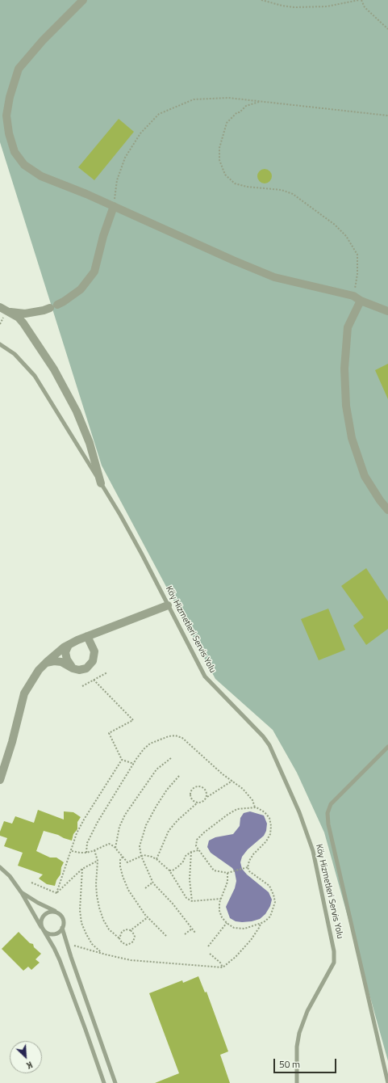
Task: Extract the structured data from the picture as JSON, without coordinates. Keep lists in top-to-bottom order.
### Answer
{
  "streets": {
    "lane": ["Köy Hizmetleri Servis Yolu"]
  },
  "scale_bar": "50 m",
  "north": "bottom right"
}
